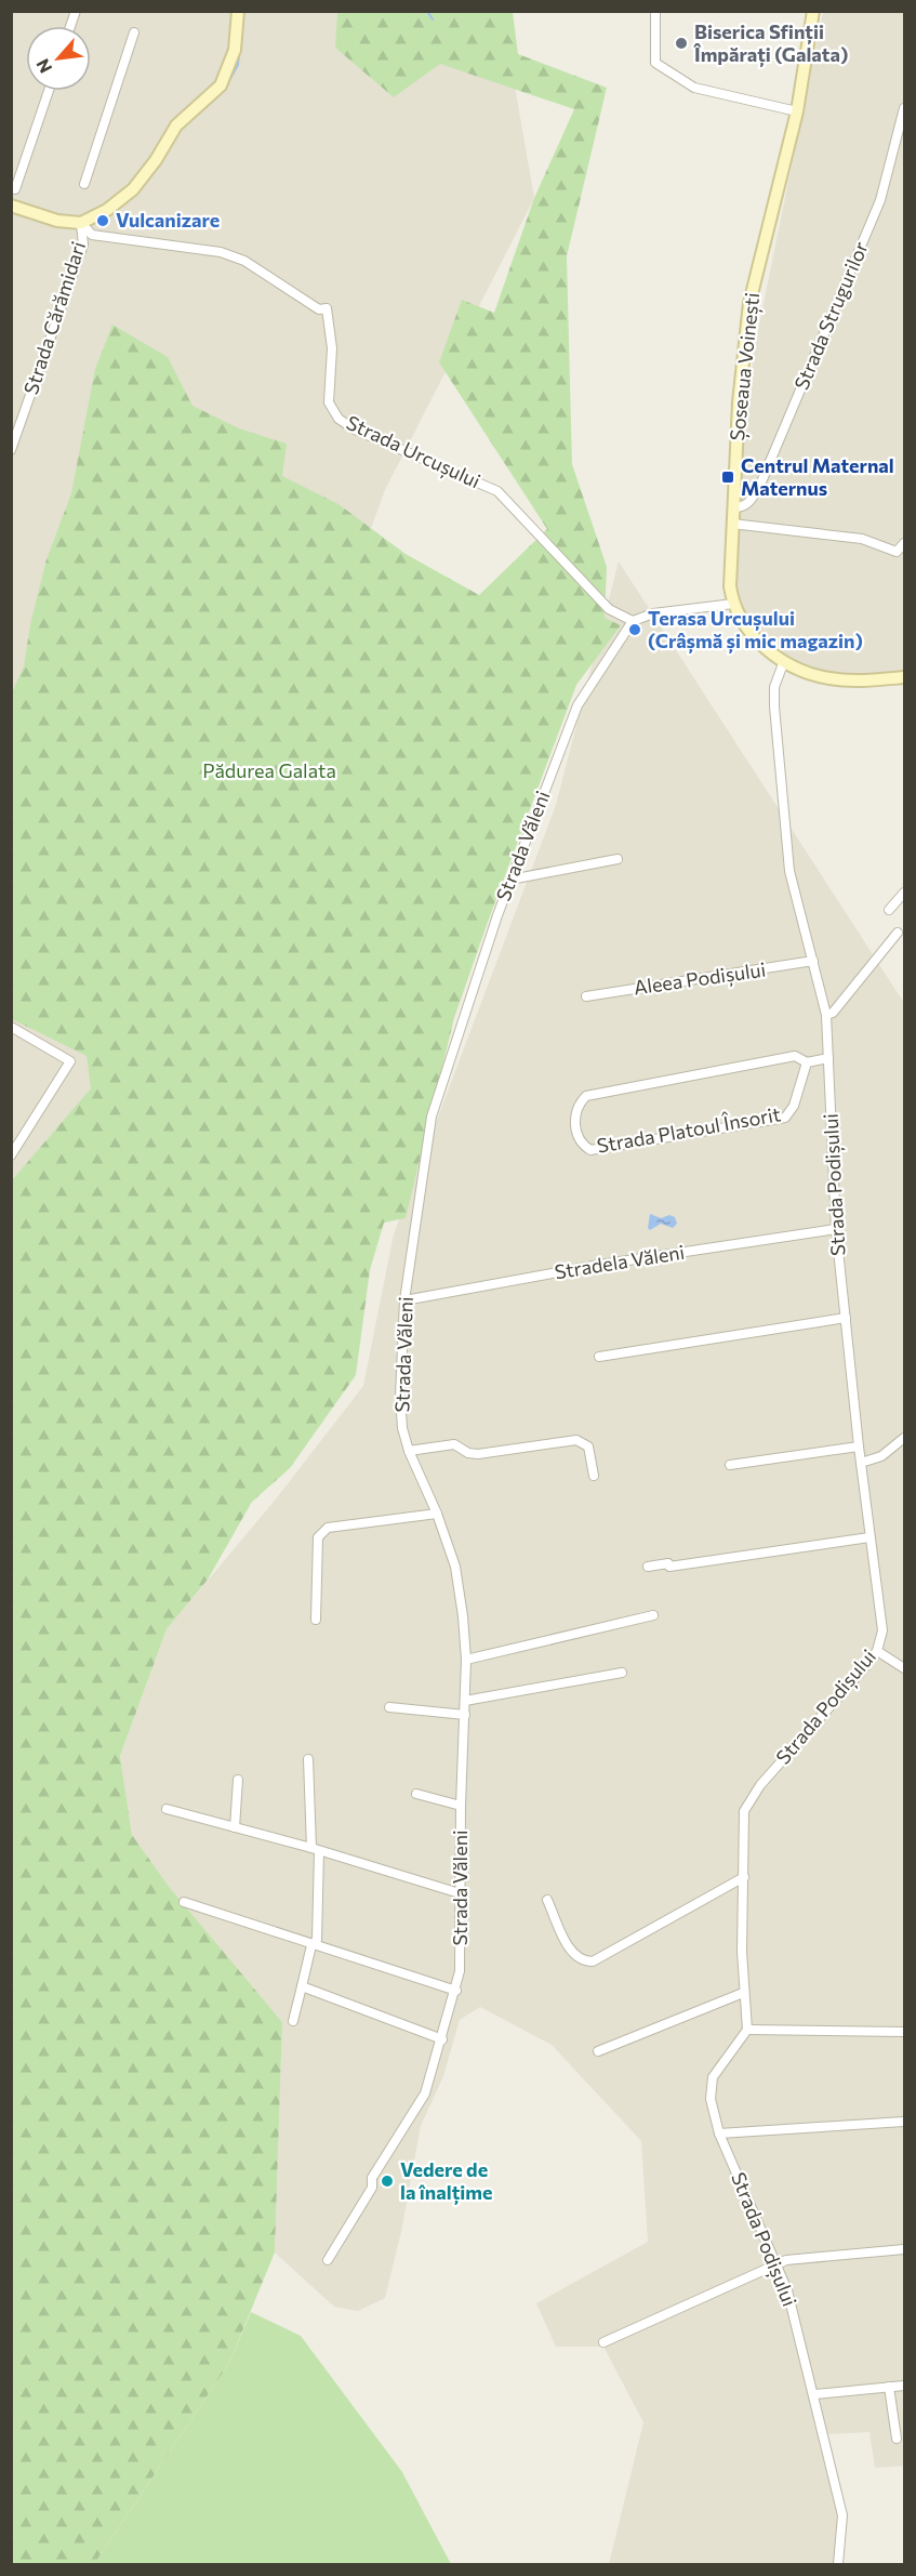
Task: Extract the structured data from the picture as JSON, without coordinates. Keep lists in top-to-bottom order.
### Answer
{
  "streets": {
    "main road": ["Șoseaua Voinești"],
    "street": [
      "Strada Strugurilor",
      "Strada Cărămidari",
      "Strada Urcușului",
      "Strada Văleni",
      "Aleea Podișului",
      "Strada Platoul Însorit",
      "Strada Podișului",
      "Stradela Văleni"
    ]
  },
  "crossings": [
    ["Strada Strugurilor", "Șoseaua Voinești"],
    ["Strada Cărămidari", "Strada Urcușului"],
    ["Șoseaua Voinești", "Strada Podișului"],
    ["Strada Urcușului", "Strada Văleni"],
    ["Strada Văleni", "Stradela Văleni"],
    ["Aleea Podișului", "Strada Podișului"],
    ["Strada Podișului", "Stradela Văleni"]
  ],
  "parks": ["Pădurea Galata"],
  "places": {
    "other": [
      "Biserica Sfinții Împărați (Galata)",
      "Vulcanizare",
      "Terasa Urcușului (Crâșmă și mic magazin)",
      "Vedere de la înalțime"
    ],
    "transit": ["Centrul Maternal Maternus"]
  },
  "north": "bottom left"
}
